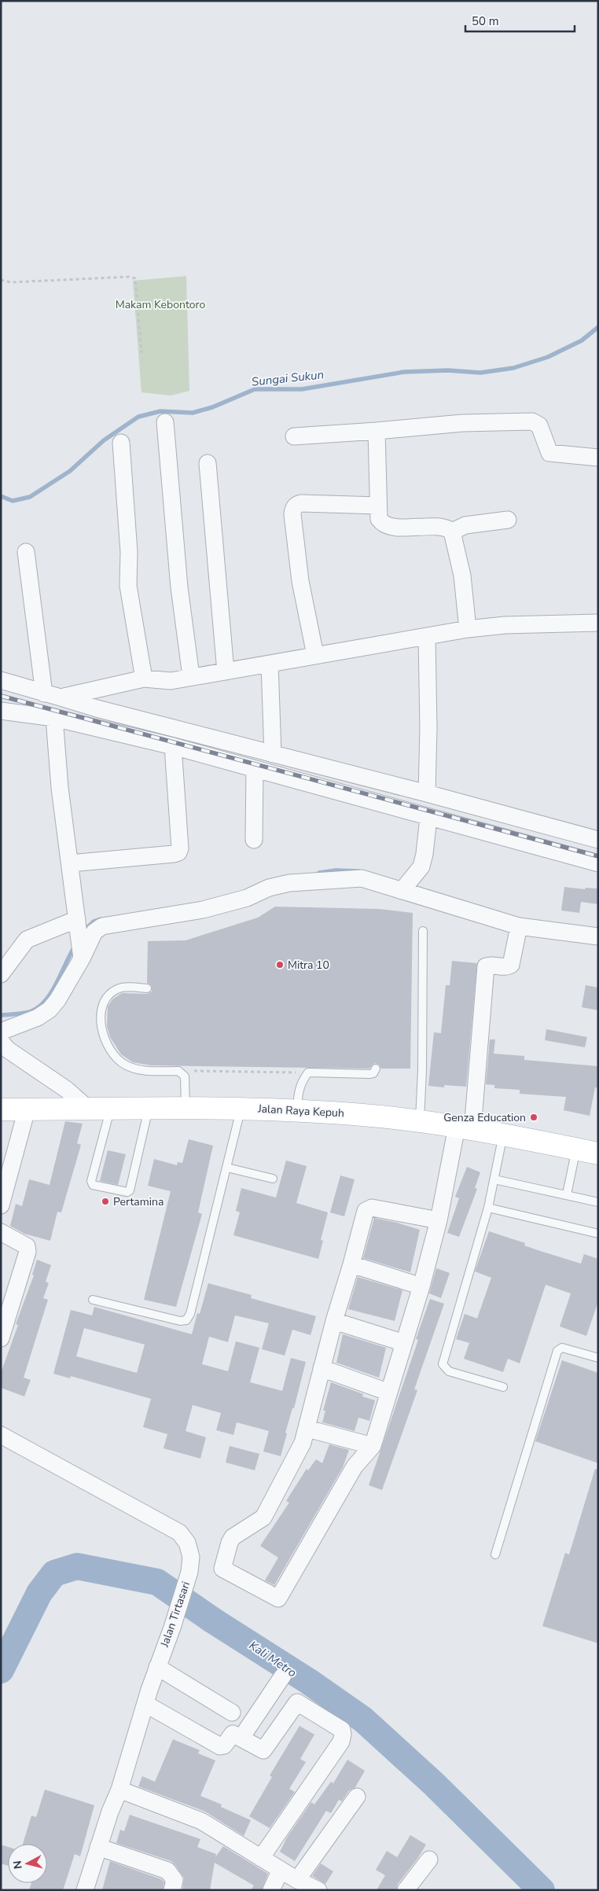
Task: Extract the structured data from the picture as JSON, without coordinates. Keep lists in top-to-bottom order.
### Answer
{
  "streets": {
    "main road": ["Jalan Raya Kepuh"],
    "street": ["Jalan Tirtasari"]
  },
  "water": ["Sungai Sukun", "Kali Metro"],
  "parks": ["Makam Kebontoro"],
  "places": ["Mitra 10", "Genza Education", "Pertamina"],
  "scale_bar": "50 m",
  "north": "left"
}
